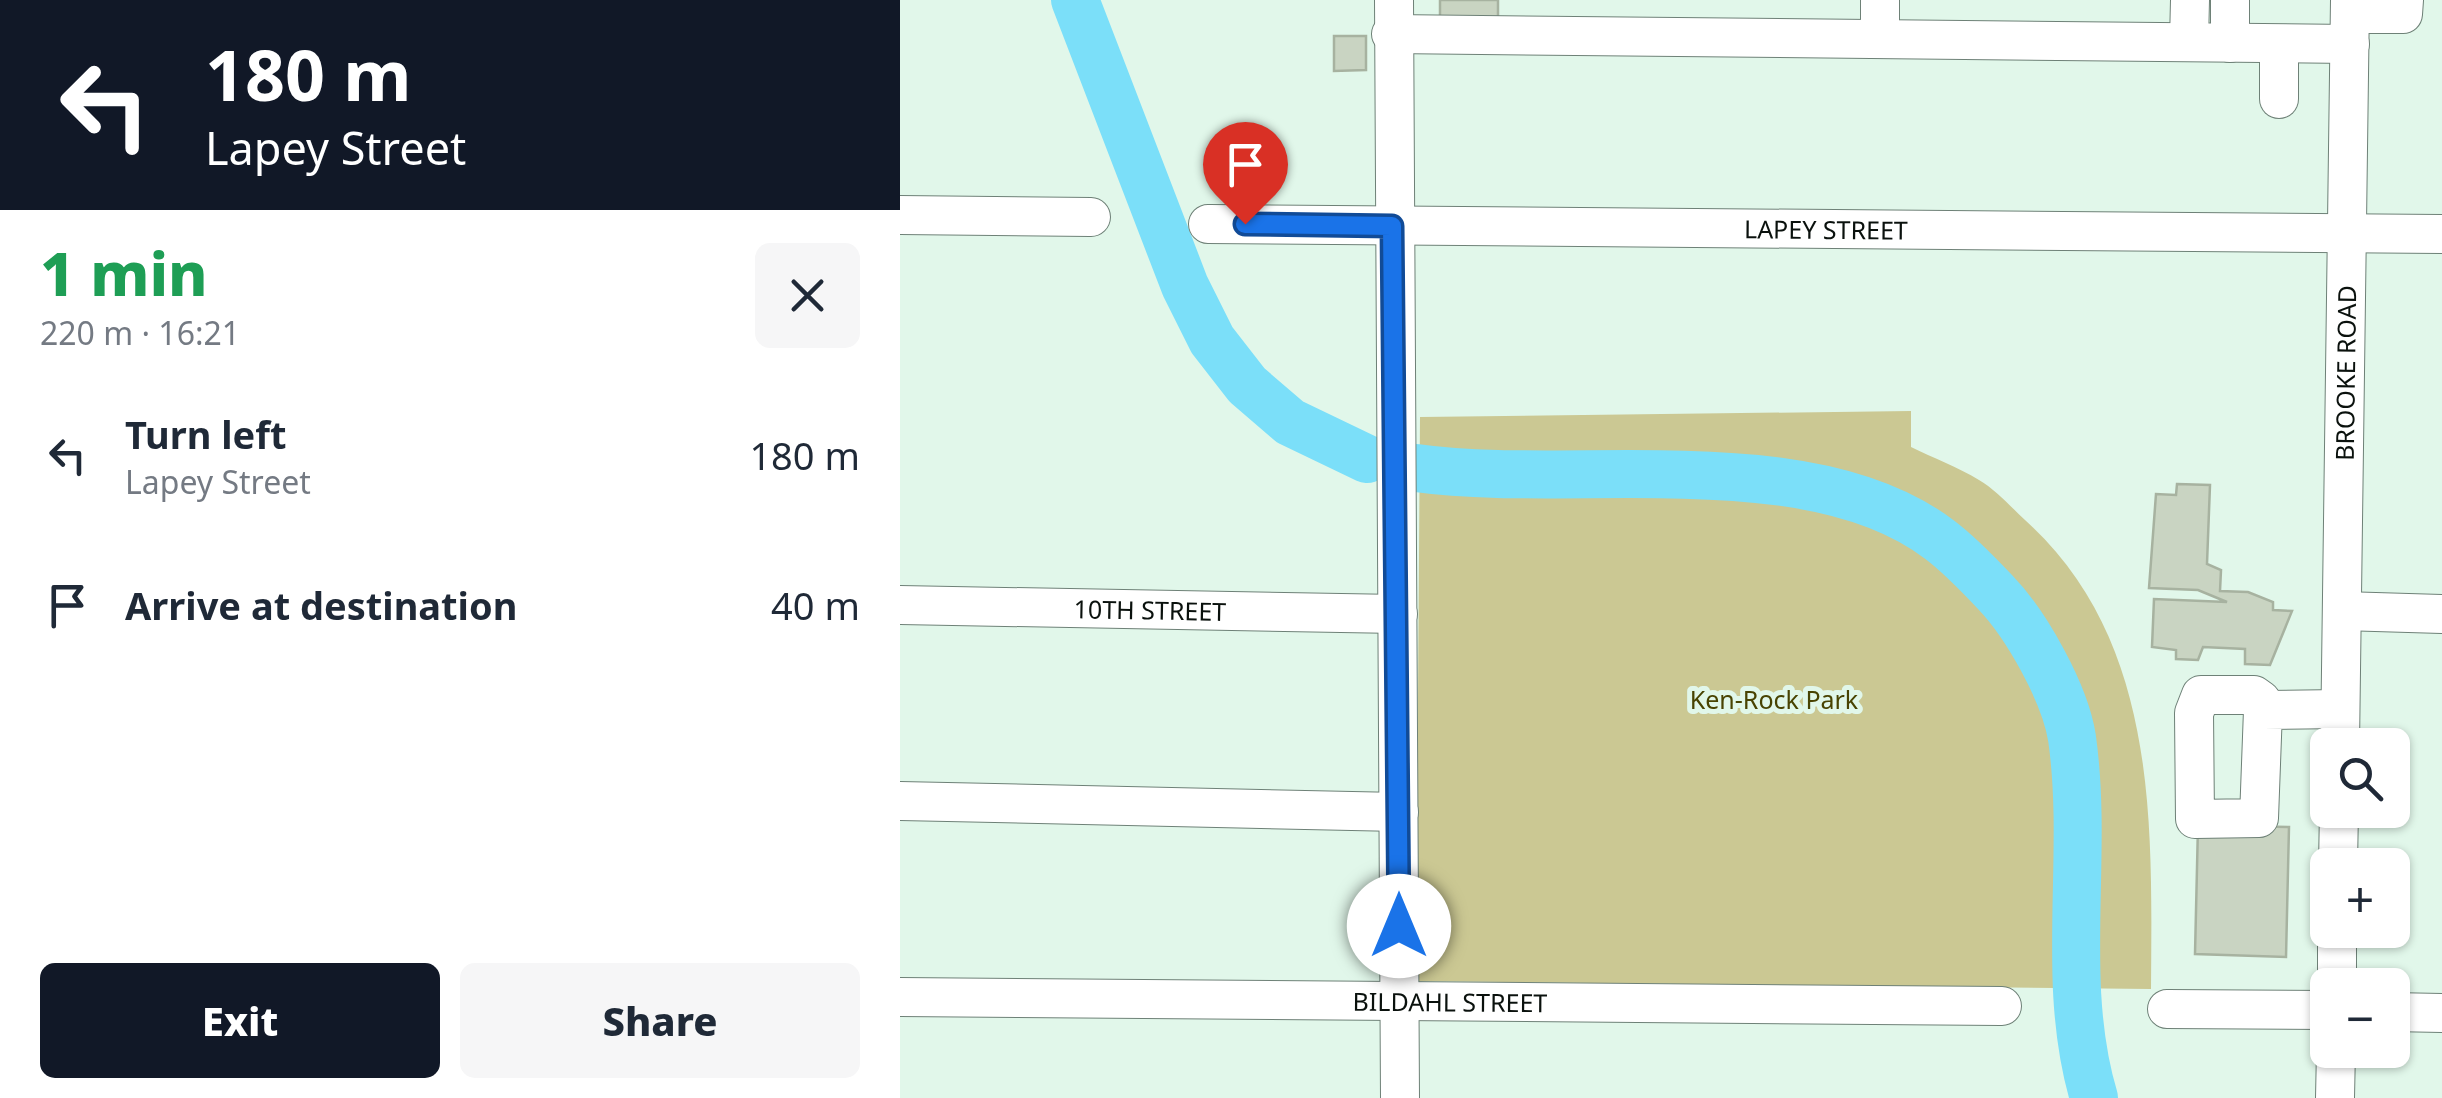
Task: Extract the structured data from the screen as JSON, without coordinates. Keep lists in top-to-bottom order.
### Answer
{
  "streets": {
    "street": [
      "LAPEY STREET",
      "BROOKE ROAD",
      "10TH STREET",
      "BILDAHL STREET"
    ]
  },
  "crossings": [
    ["LAPEY STREET", "BROOKE ROAD"]
  ],
  "parks": ["Ken-Rock Park"],
  "page": {
    "turn": ["180 m", "Lapey Street"],
    "heading": ["1 min", "220 m · 16:21"],
    "list": [
      {
        "name": "Turn left",
        "note": "Lapey Street",
        "value": "180 m"
      },
      {
        "name": "Arrive at destination",
        "value": "40 m"
      }
    ],
    "map_buttons": ["+", "−"],
    "buttons": ["Exit", "Share"]
  }
}
